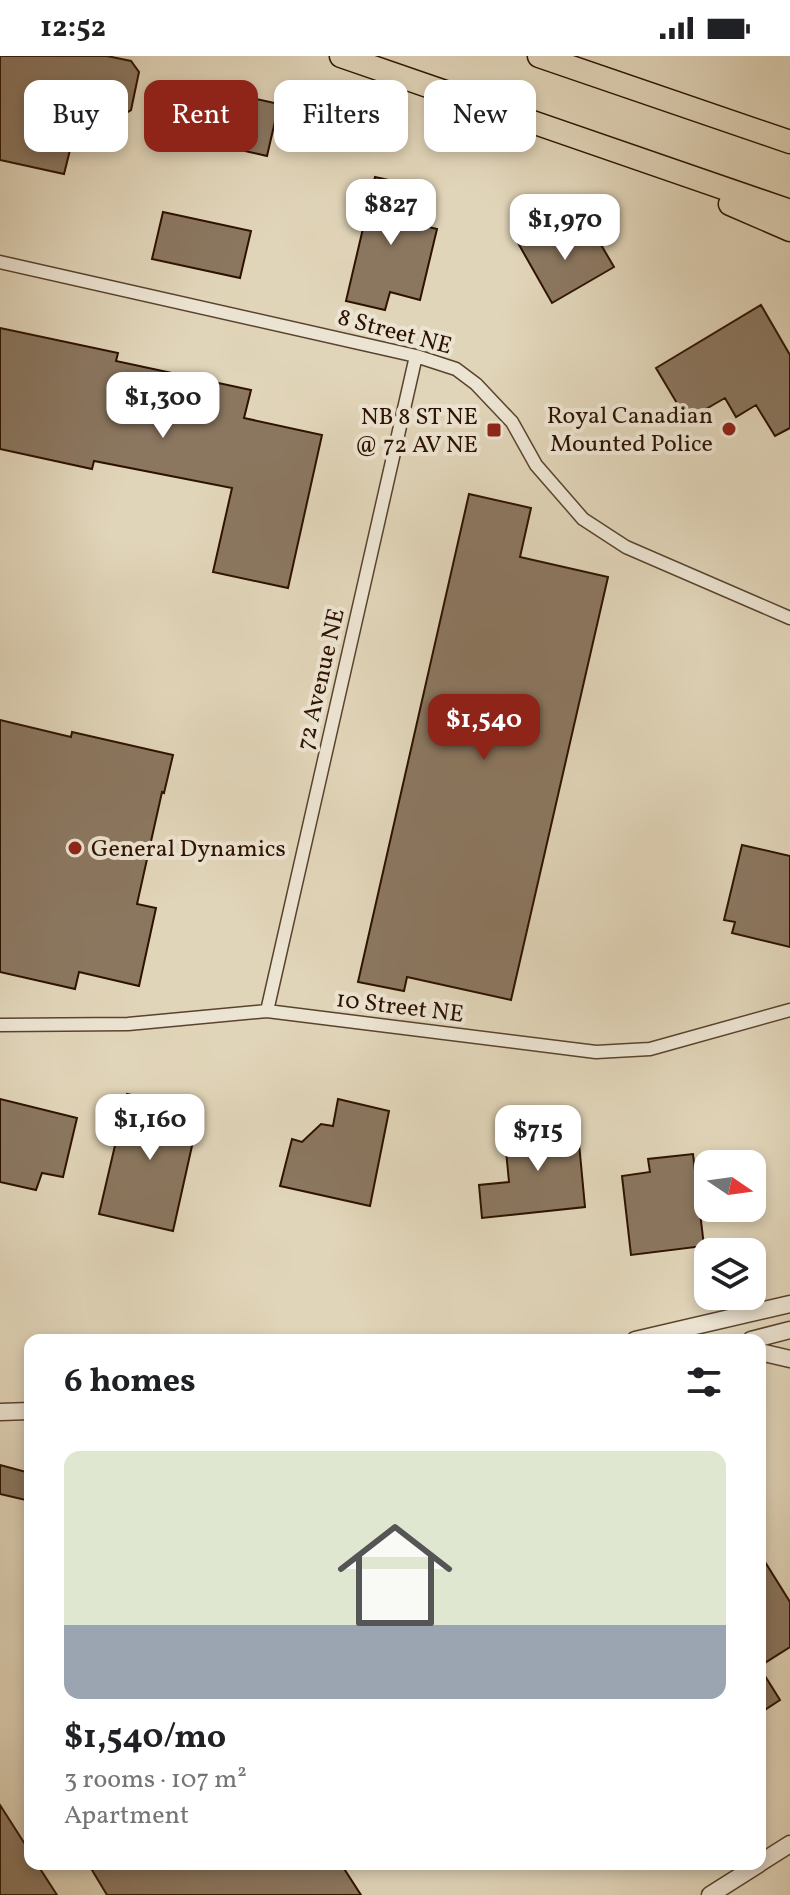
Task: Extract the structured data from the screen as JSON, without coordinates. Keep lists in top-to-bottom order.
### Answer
{
  "streets": {
    "street": ["8 Street NE", "72 Avenue NE", "10 Street NE"]
  },
  "crossings": [
    ["8 Street NE", "72 Avenue NE"],
    ["72 Avenue NE", "10 Street NE"]
  ],
  "places": {
    "other": ["Royal Canadian Mounted Police", "General Dynamics"],
    "transit": ["NB 8 ST NE @ 72 AV NE"]
  },
  "north": "right",
  "page": {
    "status": "12:52",
    "chip": [
      "Buy",
      "Rent",
      "Filters",
      "New"
    ],
    "price": [
      "$827",
      "$1,970",
      "$1,300",
      "$1,540",
      "$1,160",
      "$715"
    ],
    "heading": "6 homes",
    "list": [
      {
        "name": "$1,540/mo",
        "note": "3 rooms · 107 m² · Apartment"
      }
    ]
  }
}
